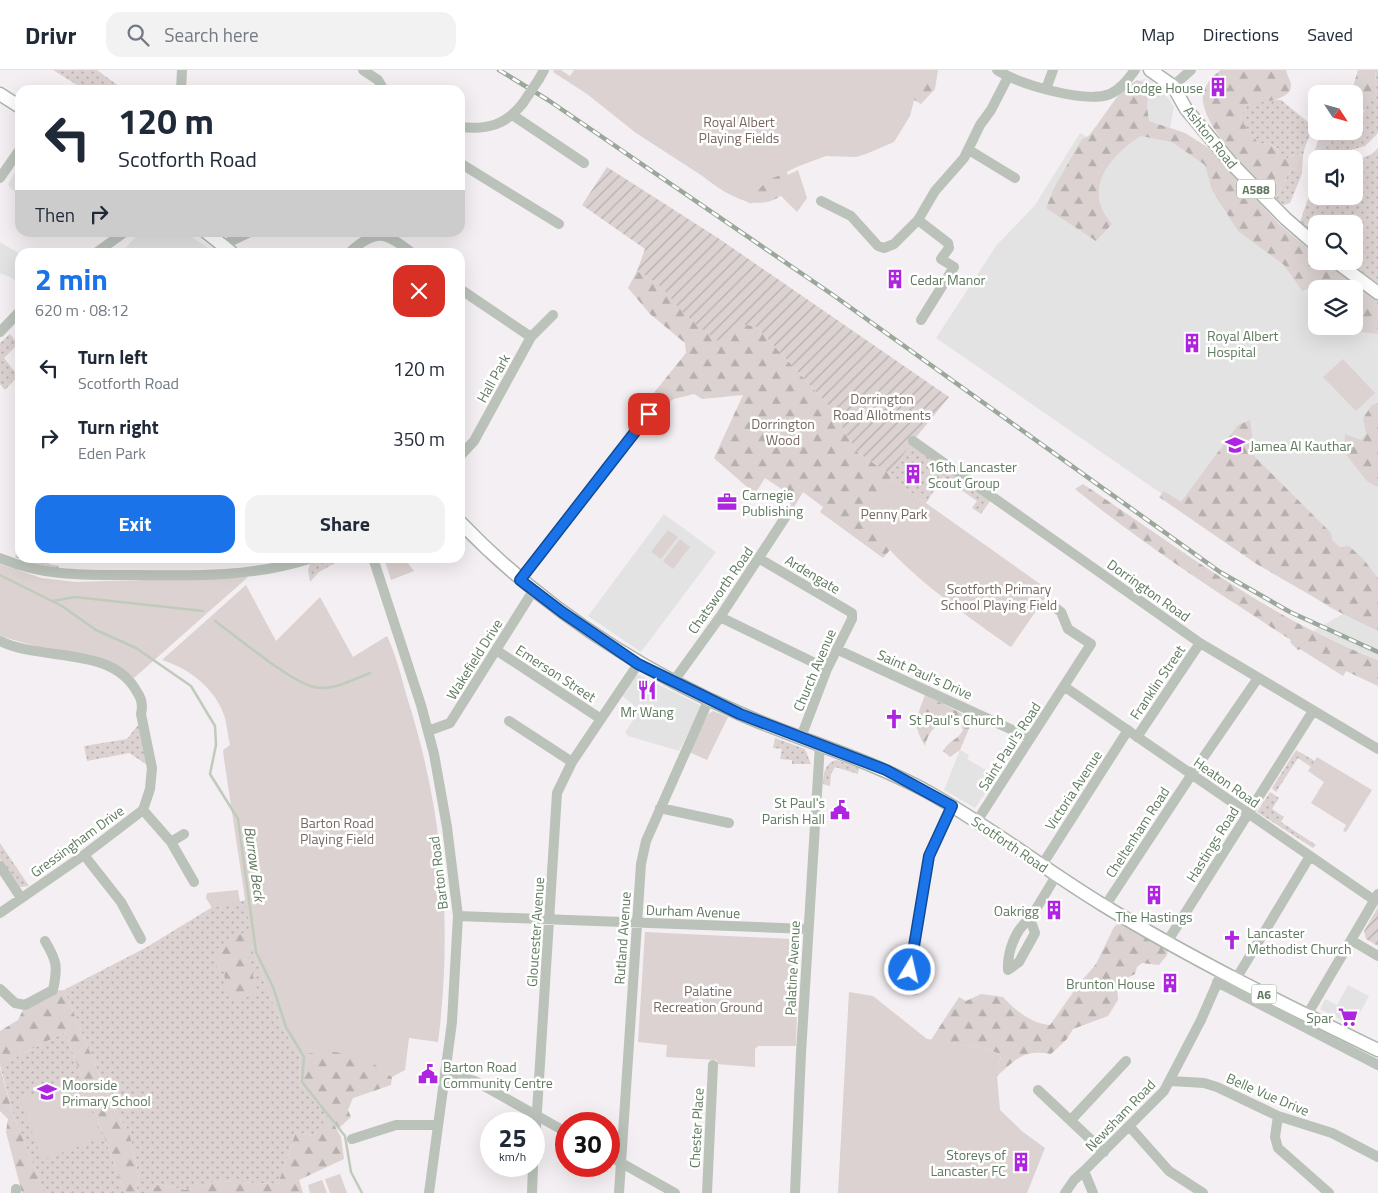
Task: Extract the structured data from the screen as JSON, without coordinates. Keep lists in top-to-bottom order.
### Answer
{
  "streets": {
    "main road": [
      "Ashton Road",
      "A588",
      "Scotforth Road",
      "A6"
    ],
    "street": [
      "Hall Park",
      "Ardengate",
      "Chatsworth Road",
      "Dorrington Road",
      "Wakefield Drive",
      "Church Avenue",
      "Emerson Street",
      "Saint Paul's Drive",
      "Franklin Street",
      "Saint Paul's Road",
      "Heaton Road",
      "Victoria Avenue",
      "Cheltenham Road",
      "Gressingham Drive",
      "Hastings Road",
      "Barton Road",
      "Durham Avenue",
      "Gloucester Avenue",
      "Rutland Avenue",
      "Palatine Avenue",
      "Belle Vue Drive",
      "Newsham Road",
      "Chester Place"
    ]
  },
  "crossings": [
    ["Ardengate", "Chatsworth Road"],
    ["Ardengate", "Church Avenue"],
    ["Chatsworth Road", "Scotforth Road"],
    ["Dorrington Road", "Franklin Street"],
    ["Dorrington Road", "Cheltenham Road"],
    ["Dorrington Road", "Hastings Road"],
    ["Wakefield Drive", "Emerson Street"],
    ["Wakefield Drive", "Scotforth Road"],
    ["Wakefield Drive", "Barton Road"],
    ["Church Avenue", "Saint Paul's Drive"],
    ["Church Avenue", "Scotforth Road"],
    ["Emerson Street", "Gloucester Avenue"],
    ["Saint Paul's Drive", "Saint Paul's Road"],
    ["Franklin Street", "Heaton Road"],
    ["Saint Paul's Road", "Heaton Road"],
    ["Saint Paul's Road", "Scotforth Road"],
    ["Heaton Road", "Victoria Avenue"],
    ["Heaton Road", "Cheltenham Road"],
    ["Heaton Road", "Hastings Road"],
    ["Victoria Avenue", "Scotforth Road"],
    ["Cheltenham Road", "Scotforth Road"],
    ["Scotforth Road", "Hastings Road"],
    ["Scotforth Road", "Gloucester Avenue"],
    ["Scotforth Road", "Rutland Avenue"],
    ["Scotforth Road", "Palatine Avenue"],
    ["Scotforth Road", "A6"],
    ["Scotforth Road", "Newsham Road"],
    ["Barton Road", "Durham Avenue"],
    ["Durham Avenue", "Gloucester Avenue"],
    ["Durham Avenue", "Rutland Avenue"],
    ["Durham Avenue", "Palatine Avenue"],
    ["Belle Vue Drive", "Newsham Road"]
  ],
  "water": ["Burrow Beck"],
  "parks": [
    "Royal Albert Playing Fields",
    "Dorrington Road Allotments",
    "Dorrington Wood",
    "Penny Park",
    "Scotforth Primary School Playing Field",
    "Barton Road Playing Field",
    "Palatine Recreation Ground"
  ],
  "places": {
    "building": [
      "Lodge House",
      "Cedar Manor",
      "Royal Albert Hospital",
      "16th Lancaster Scout Group",
      "The Hastings",
      "Oakrigg",
      "Brunton House",
      "Storeys of Lancaster FC"
    ],
    "school or university": ["Jamea Al Kauthar", "Moorside Primary School"],
    "office": ["Carnegie Publishing"],
    "restaurant": ["Mr Wang"],
    "church": ["St Paul's Church", "Lancaster Methodist Church"],
    "public building": ["St Paul's Parish Hall", "Barton Road Community Centre"],
    "supermarket": ["Spar"]
  },
  "north": "bottom right",
  "page": {
    "header": "Drivr",
    "search": "Search here",
    "nav": ["Map", "Directions", "Saved"],
    "turn": ["120 m", "Scotforth Road"],
    "then": "Then",
    "heading": ["2 min", "620 m · 08:12"],
    "list": [
      {
        "name": "Turn left",
        "note": "Scotforth Road",
        "value": "120 m"
      },
      {
        "name": "Turn right",
        "note": "Eden Park",
        "value": "350 m"
      }
    ],
    "buttons": ["Exit", "Share"],
    "speed": "25 km/h",
    "limit": "30"
  }
}
